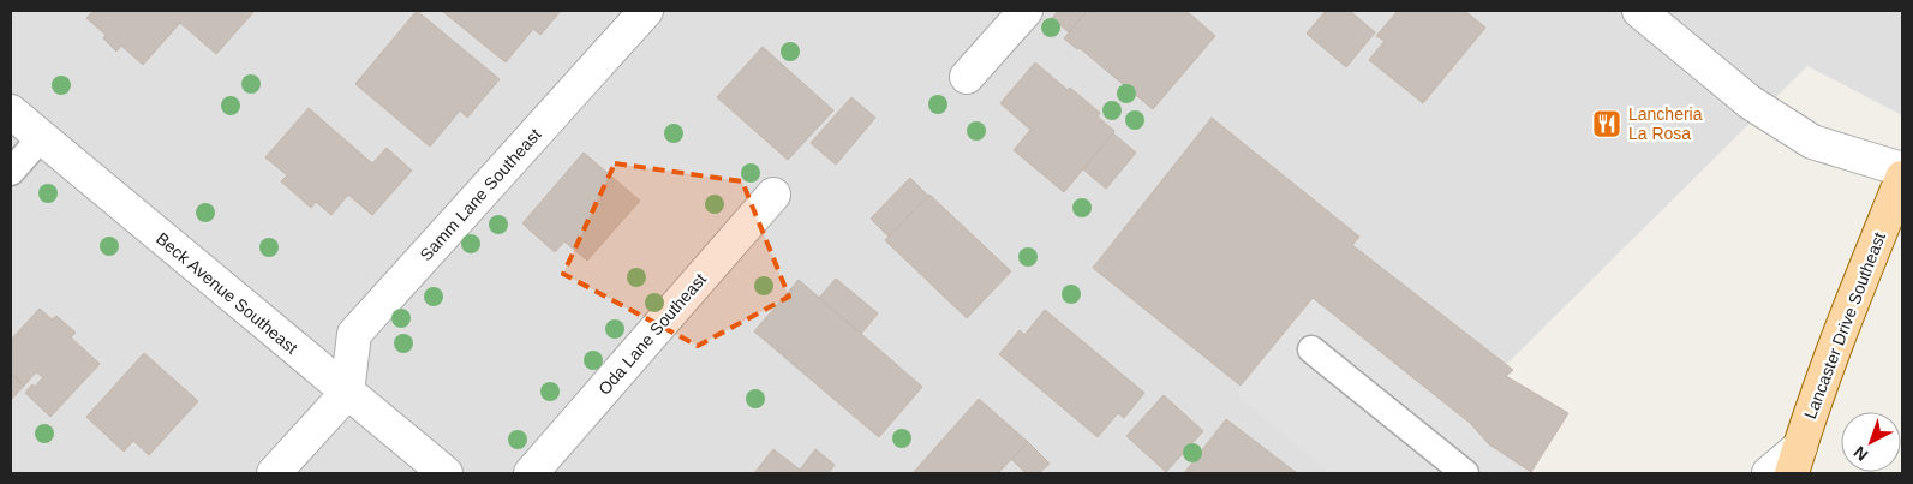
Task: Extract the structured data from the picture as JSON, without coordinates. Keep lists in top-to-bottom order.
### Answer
{
  "streets": {
    "main road": ["Lancaster Drive Southeast"],
    "street": ["Samm Lane Southeast", "Beck Avenue Southeast", "Oda Lane Southeast"]
  },
  "crossings": [
    ["Samm Lane Southeast", "Beck Avenue Southeast"]
  ],
  "places": {
    "restaurant": ["Lancheria La Rosa"]
  },
  "north": "bottom left"
}
